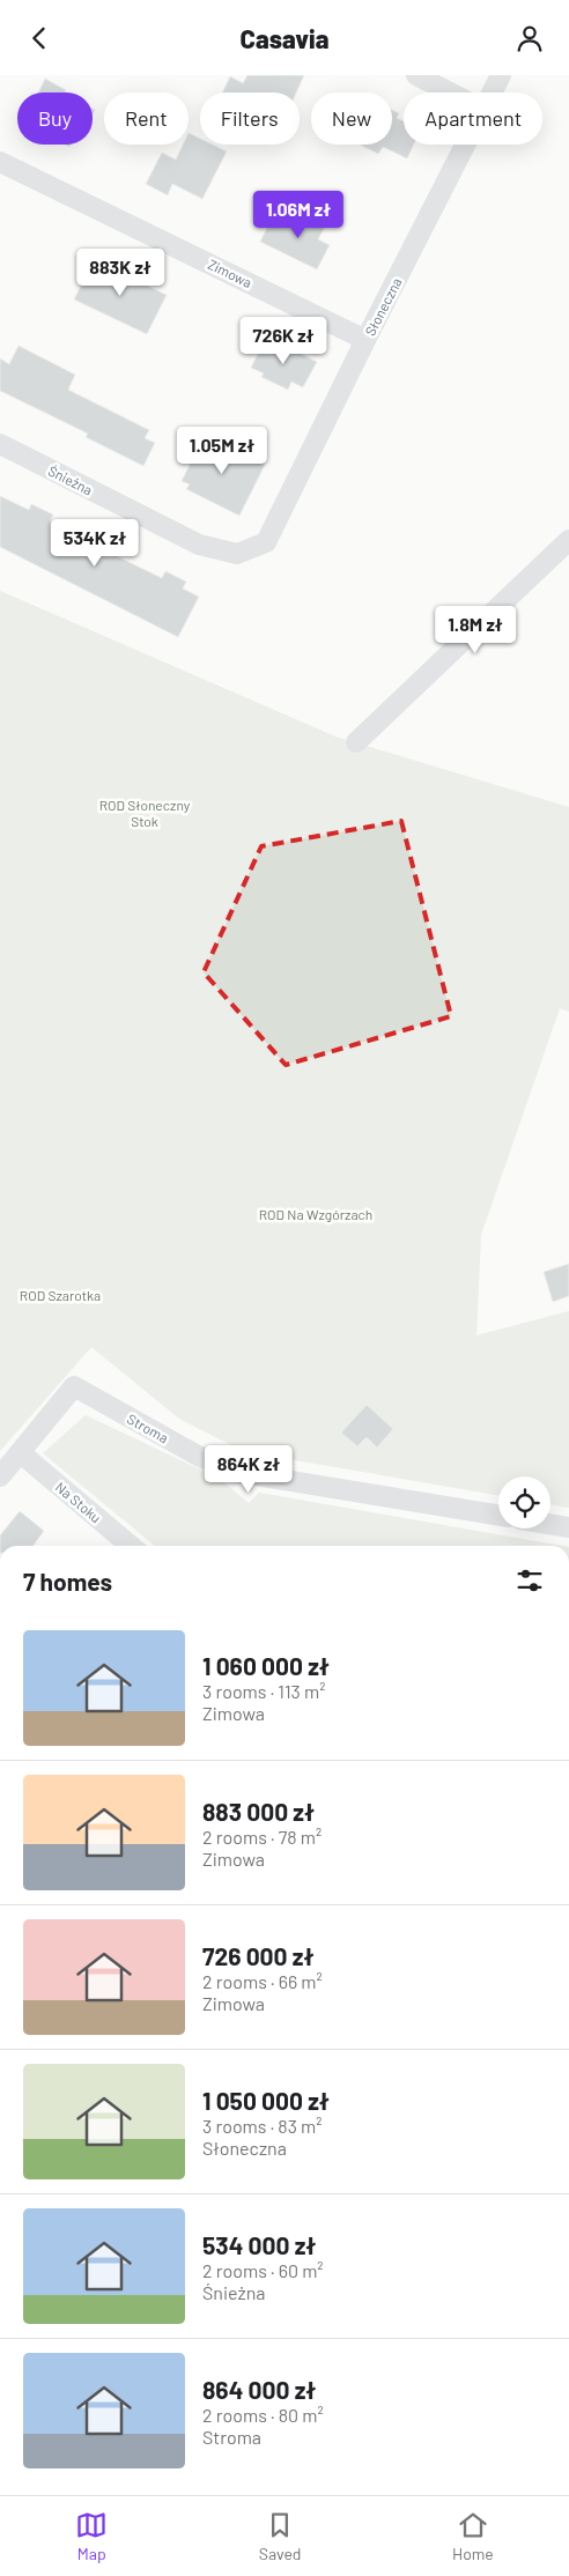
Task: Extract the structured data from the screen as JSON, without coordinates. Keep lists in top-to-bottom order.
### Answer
{
  "streets": {
    "street": [
      "Zimowa",
      "Słoneczna",
      "Śnieżna",
      "Stroma",
      "Na Stoku"
    ]
  },
  "crossings": [
    ["Zimowa", "Słoneczna"],
    ["Słoneczna", "Śnieżna"],
    ["Stroma", "Na Stoku"]
  ],
  "parks": ["ROD Słoneczny Stok", "ROD Na Wzgórzach", "ROD Szarotka"],
  "page": {
    "header": "Casavia",
    "chip": [
      "Buy",
      "Rent",
      "Filters",
      "New",
      "Apartment"
    ],
    "price": [
      "1.06M zł",
      "883K zł",
      "726K zł",
      "1.05M zł",
      "534K zł",
      "1.8M zł",
      "864K zł"
    ],
    "heading": "7 homes",
    "list": [
      {
        "name": "1 060 000 zł",
        "note": "3 rooms · 113 m² · Zimowa"
      },
      {
        "name": "883 000 zł",
        "note": "2 rooms · 78 m² · Zimowa"
      },
      {
        "name": "726 000 zł",
        "note": "2 rooms · 66 m² · Zimowa"
      },
      {
        "name": "1 050 000 zł",
        "note": "3 rooms · 83 m² · Słoneczna"
      },
      {
        "name": "534 000 zł",
        "note": "2 rooms · 60 m² · Śnieżna"
      },
      {
        "name": "864 000 zł",
        "note": "2 rooms · 80 m² · Stroma"
      }
    ],
    "tabs": ["Map", "Saved", "Home"]
  }
}
